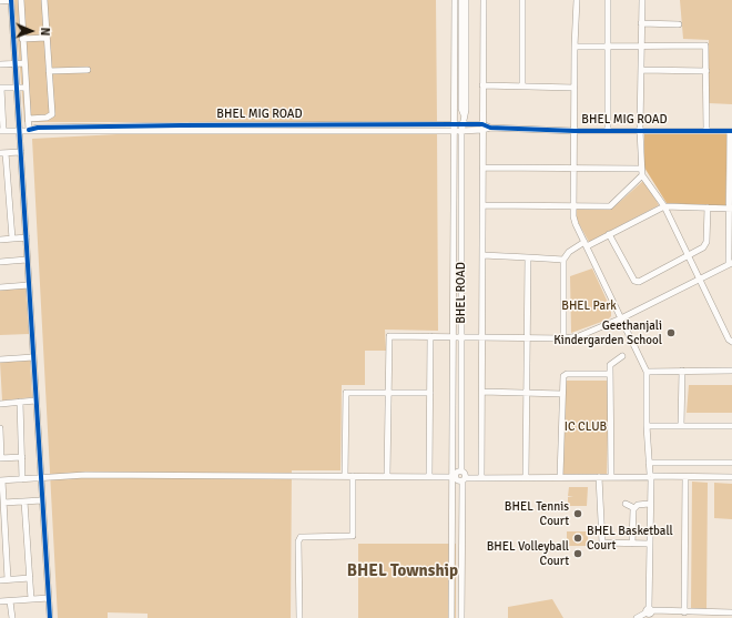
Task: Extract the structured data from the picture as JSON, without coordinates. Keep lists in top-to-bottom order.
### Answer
{
  "streets": {
    "street": ["BHEL MIG ROAD", "BHEL ROAD"]
  },
  "crossings": [
    ["BHEL MIG ROAD", "BHEL ROAD"]
  ],
  "districts": ["BHEL Township"],
  "parks": ["BHEL Park", "IC CLUB"],
  "places": [
    "Geethanjali Kindergarden School",
    "BHEL Tennis Court",
    "BHEL Basketball Court",
    "BHEL Volleyball Court"
  ],
  "north": "right"
}
